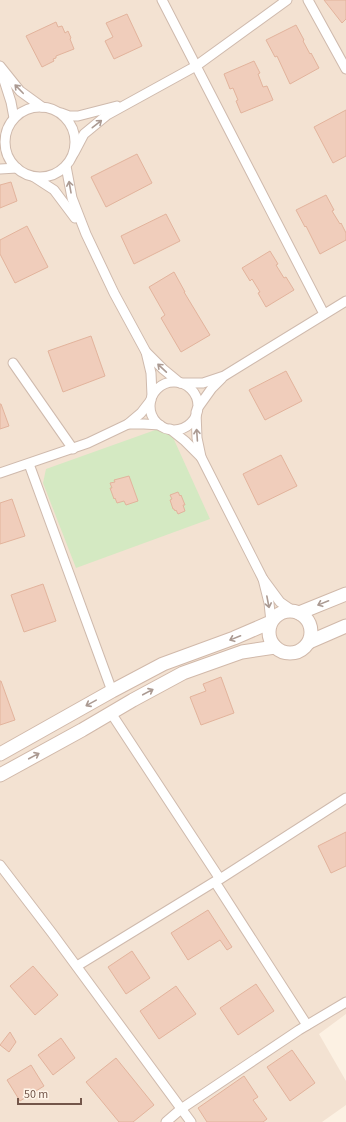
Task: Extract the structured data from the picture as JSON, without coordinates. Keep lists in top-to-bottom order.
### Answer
{
  "scale_bar": "50 m"
}
